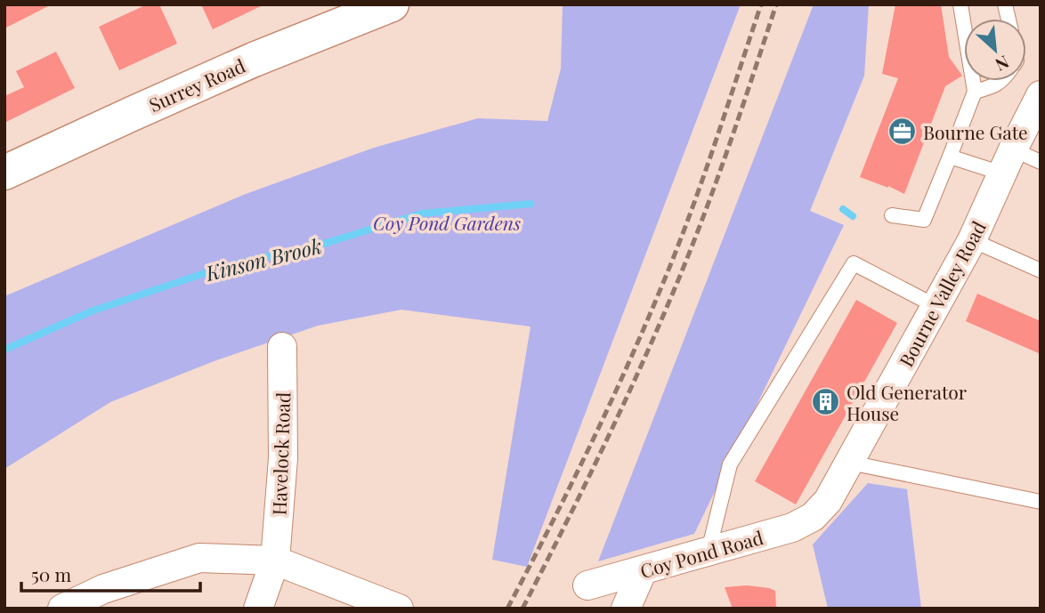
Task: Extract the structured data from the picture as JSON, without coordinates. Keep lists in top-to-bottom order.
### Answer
{
  "streets": {
    "street": [
      "Surrey Road",
      "Bourne Valley Road",
      "Havelock Road",
      "Coy Pond Road"
    ]
  },
  "crossings": [
    ["Bourne Valley Road", "Coy Pond Road"]
  ],
  "water": ["Kinson Brook"],
  "parks": ["Coy Pond Gardens"],
  "places": {
    "office": ["Bourne Gate"],
    "building": ["Old Generator House"]
  },
  "scale_bar": "50 m",
  "north": "bottom right"
}
